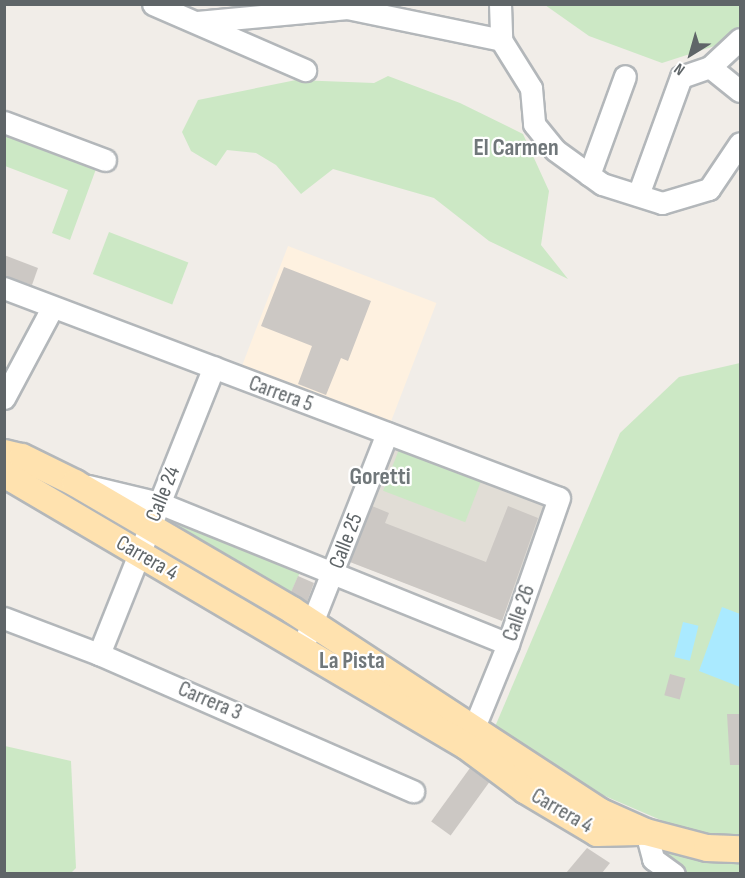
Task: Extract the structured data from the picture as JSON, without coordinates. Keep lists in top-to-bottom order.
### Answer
{
  "streets": {
    "main road": ["Carrera 4"],
    "street": [
      "Carrera 5",
      "Calle 24",
      "Calle 25",
      "Calle 26",
      "Carrera 3"
    ]
  },
  "crossings": [
    ["Carrera 5", "Calle 24"],
    ["Carrera 5", "Calle 25"],
    ["Carrera 5", "Calle 26"],
    ["Calle 24", "Carrera 4"],
    ["Calle 24", "Carrera 3"],
    ["Calle 25", "Carrera 4"],
    ["Carrera 4", "Calle 26"]
  ],
  "districts": ["El Carmen", "Goretti", "La Pista"],
  "north": "bottom left"
}
